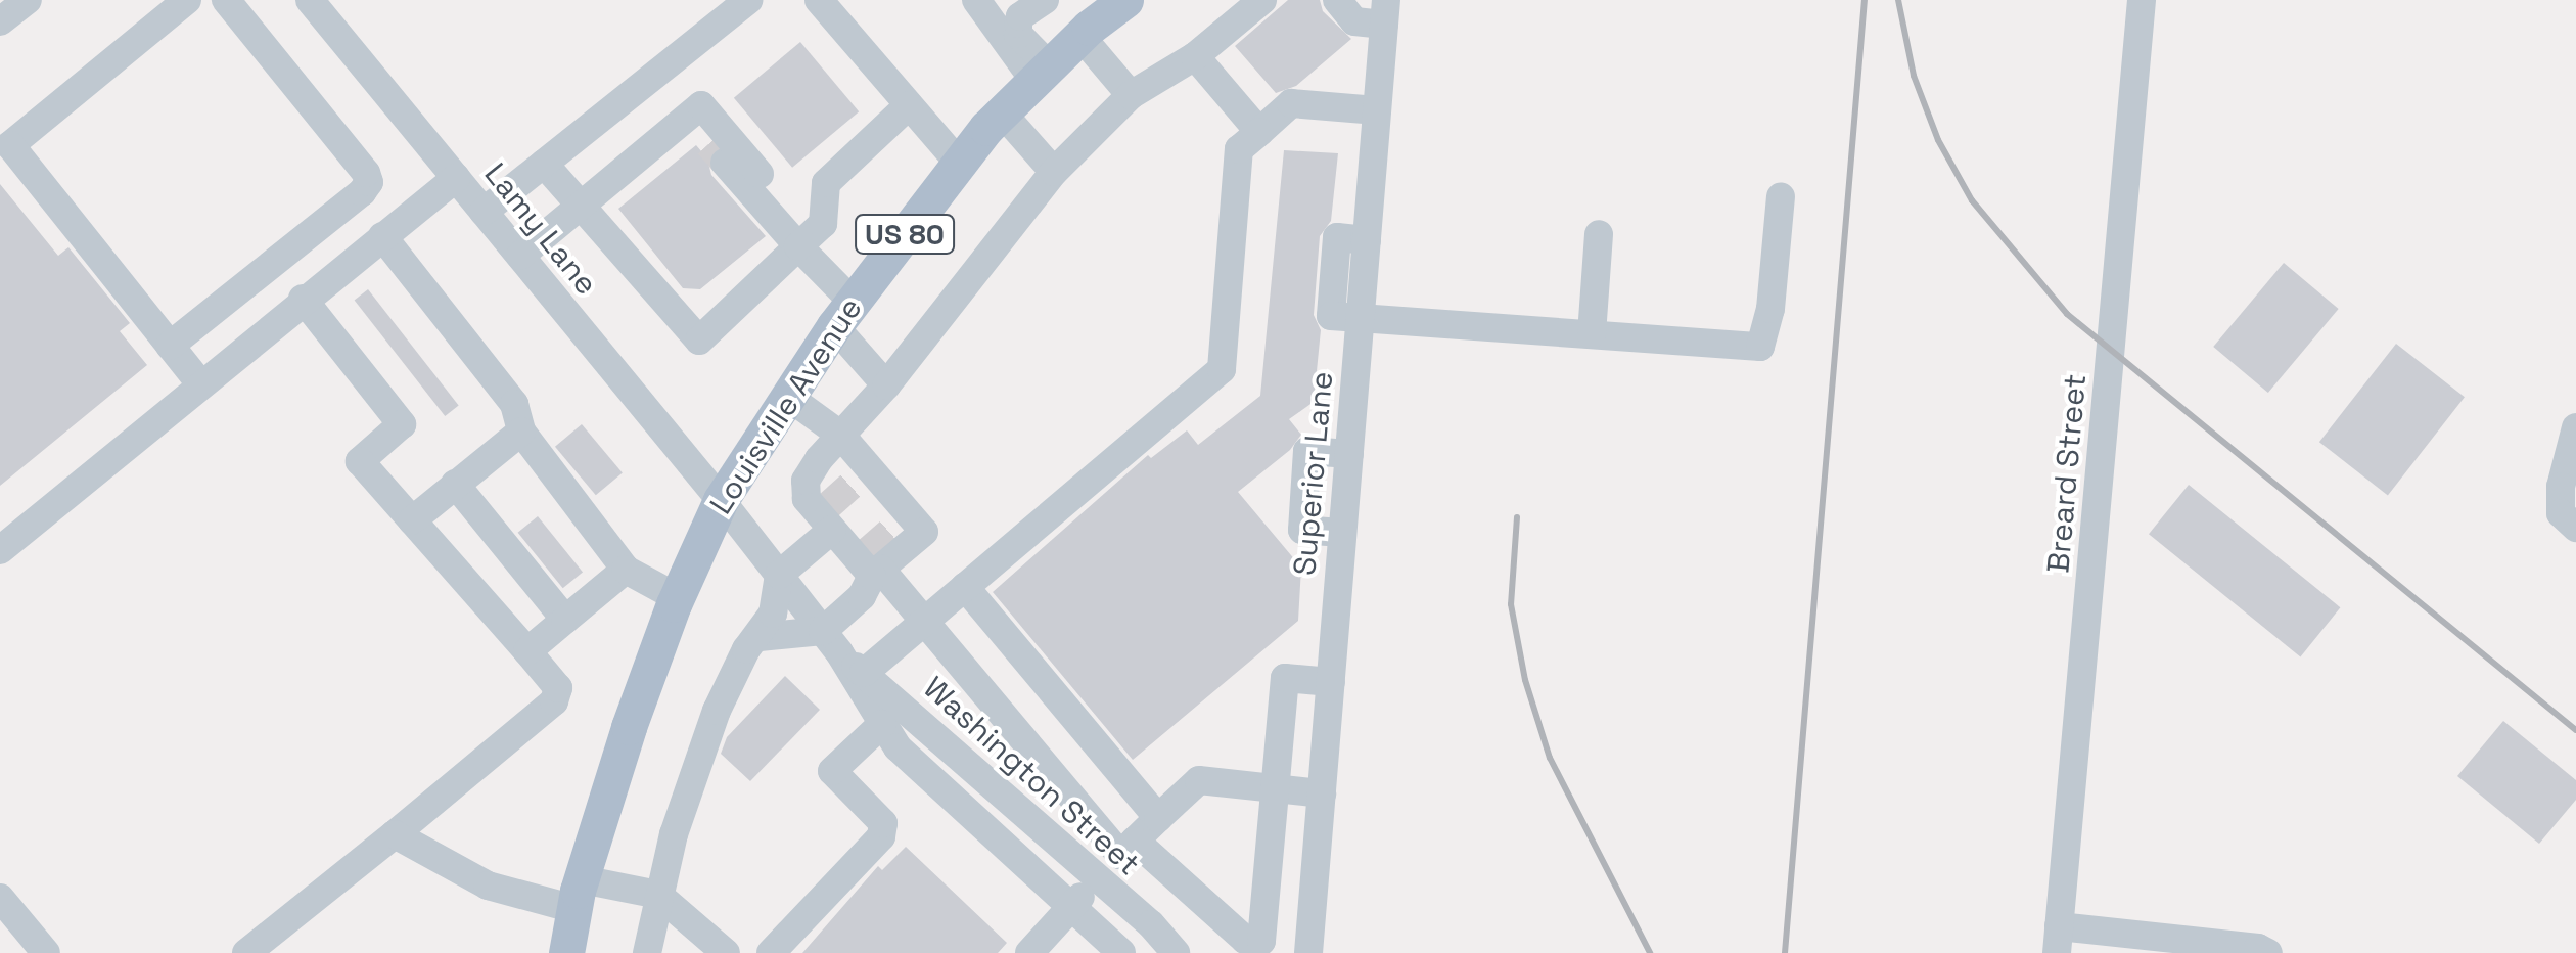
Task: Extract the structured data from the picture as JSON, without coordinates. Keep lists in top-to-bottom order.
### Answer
{
  "streets": {
    "main road": ["US 80", "Louisville Avenue"],
    "street": [
      "Lamy Lane",
      "Superior Lane",
      "Breard Street",
      "Washington Street"
    ]
  },
  "crossings": [
    ["Lamy Lane", "Louisville Avenue"],
    ["Lamy Lane", "Washington Street"],
    ["Louisville Avenue", "Washington Street"]
  ]
}
